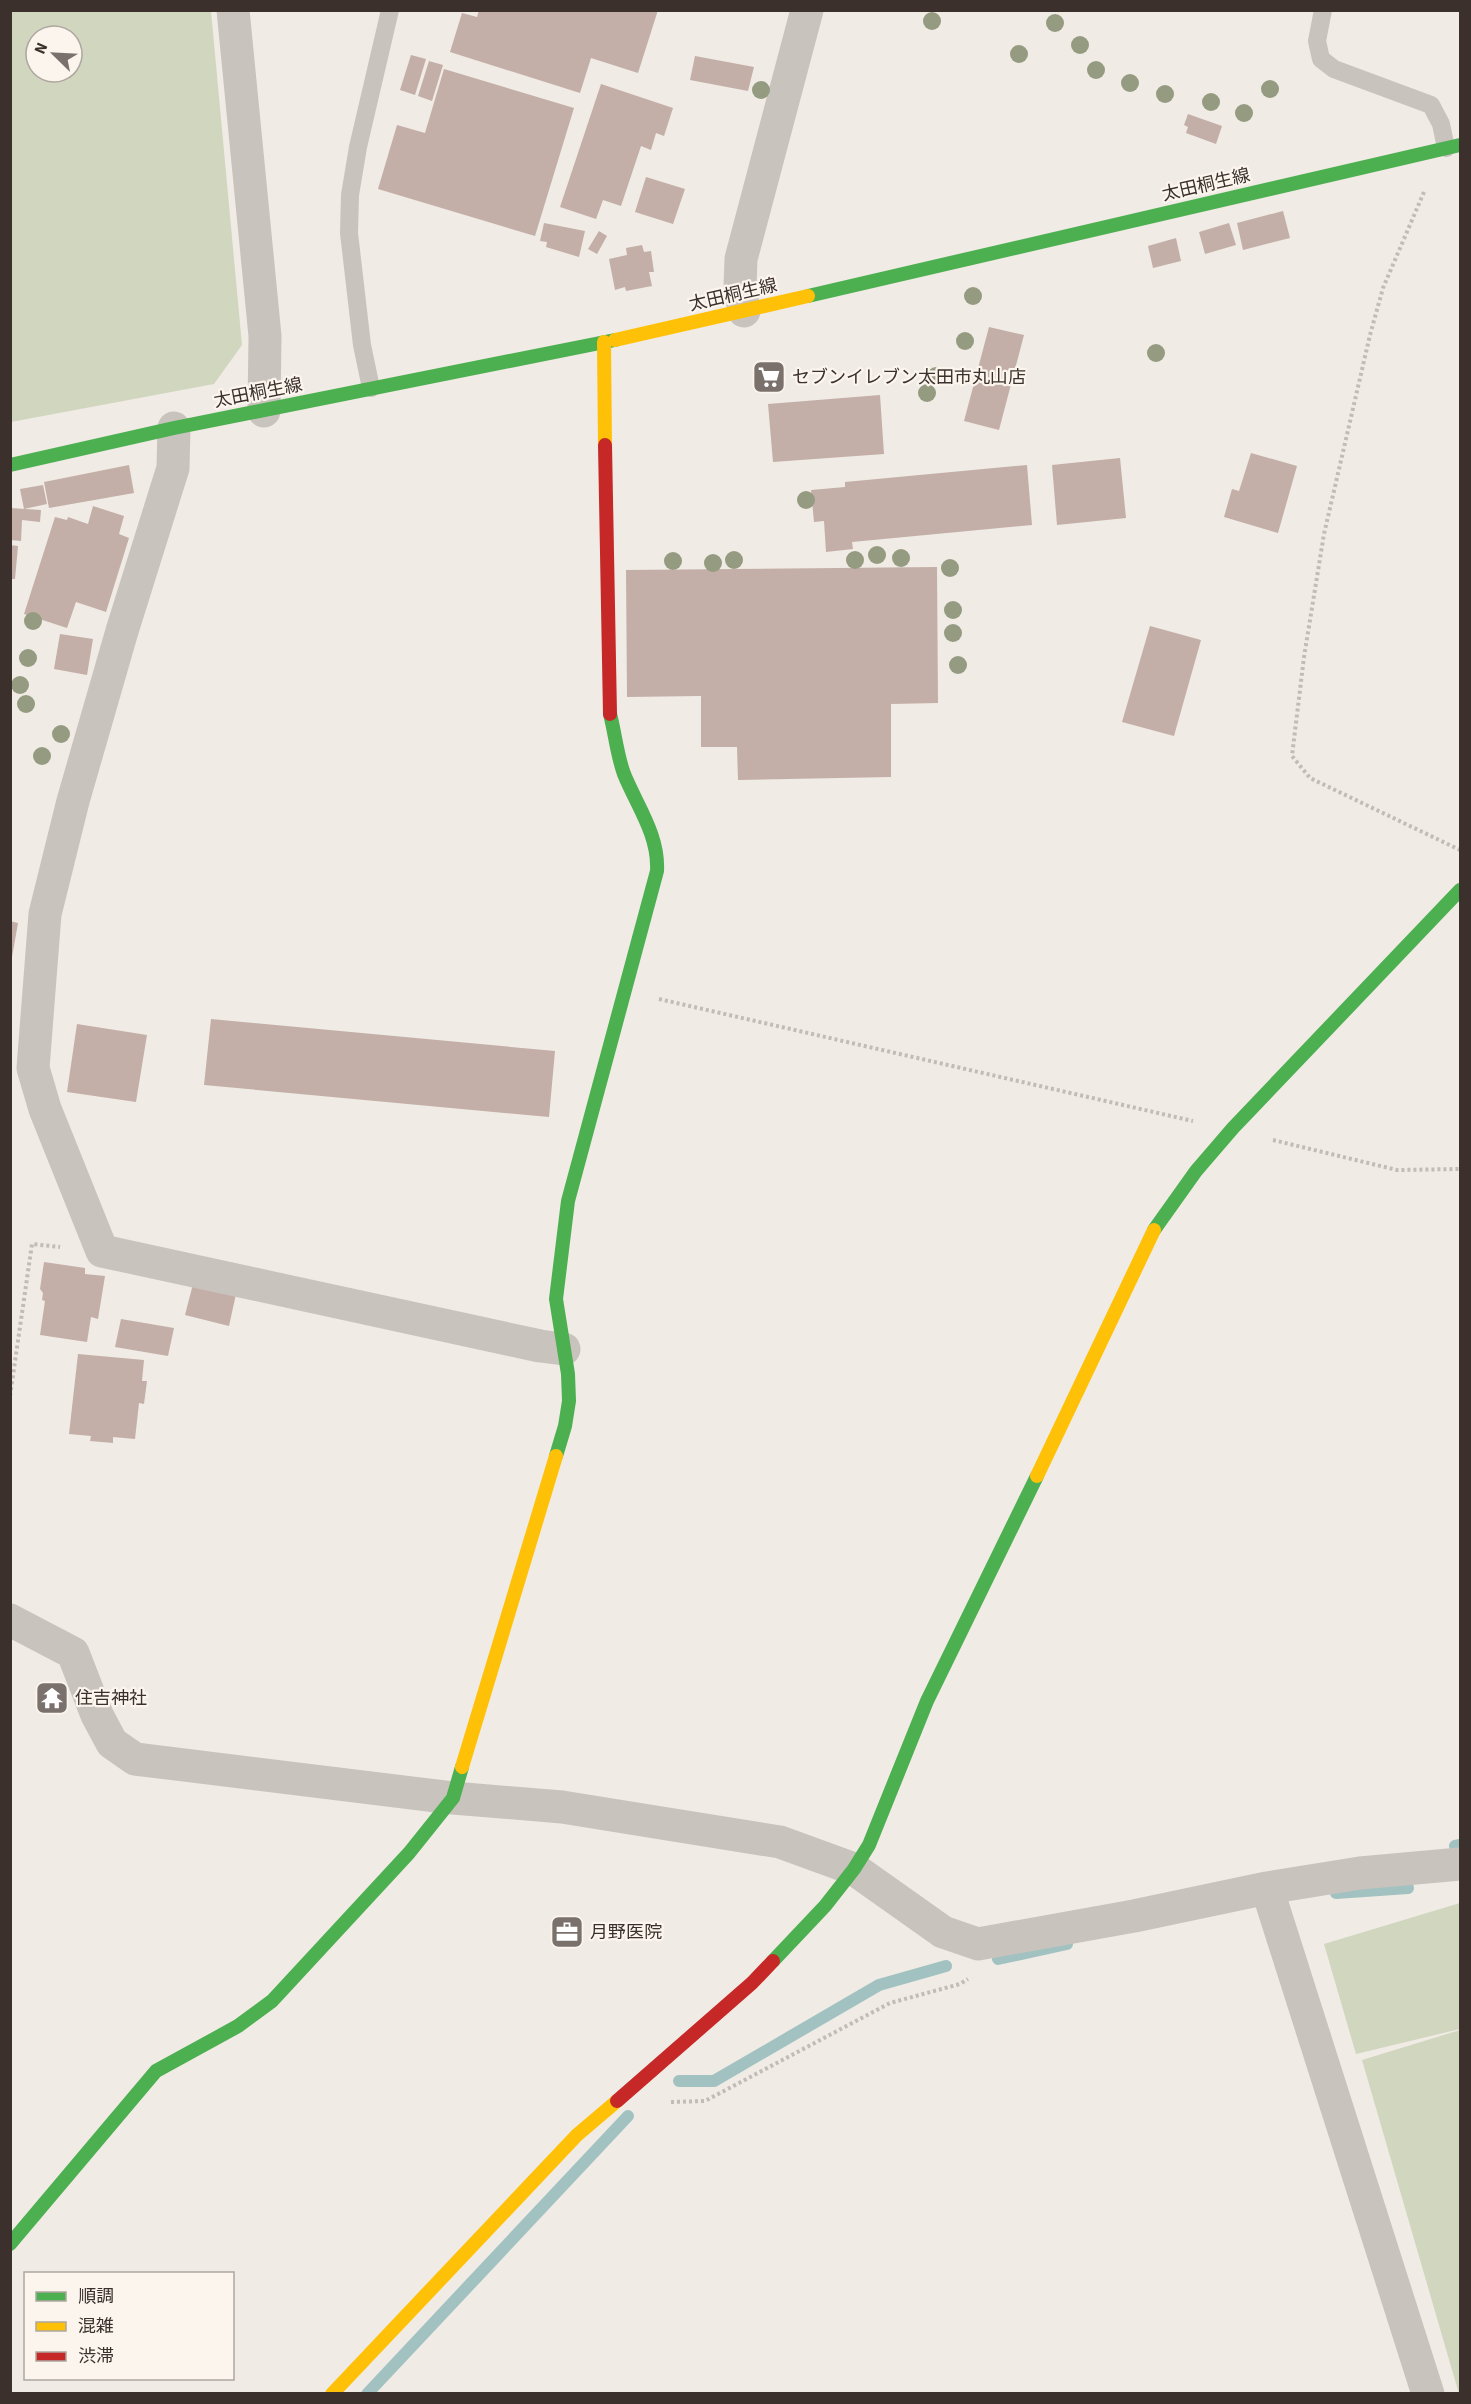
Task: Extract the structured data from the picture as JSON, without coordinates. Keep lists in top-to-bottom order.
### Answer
{
  "streets": {
    "street": ["太田桐生線"]
  },
  "places": {
    "supermarket": ["セブンイレブン太田市丸山店"],
    "temple": ["住吉神社"],
    "office": ["月野医院"]
  },
  "legend": ["順調", "混雑", "渋滞"],
  "north": "top left"
}
